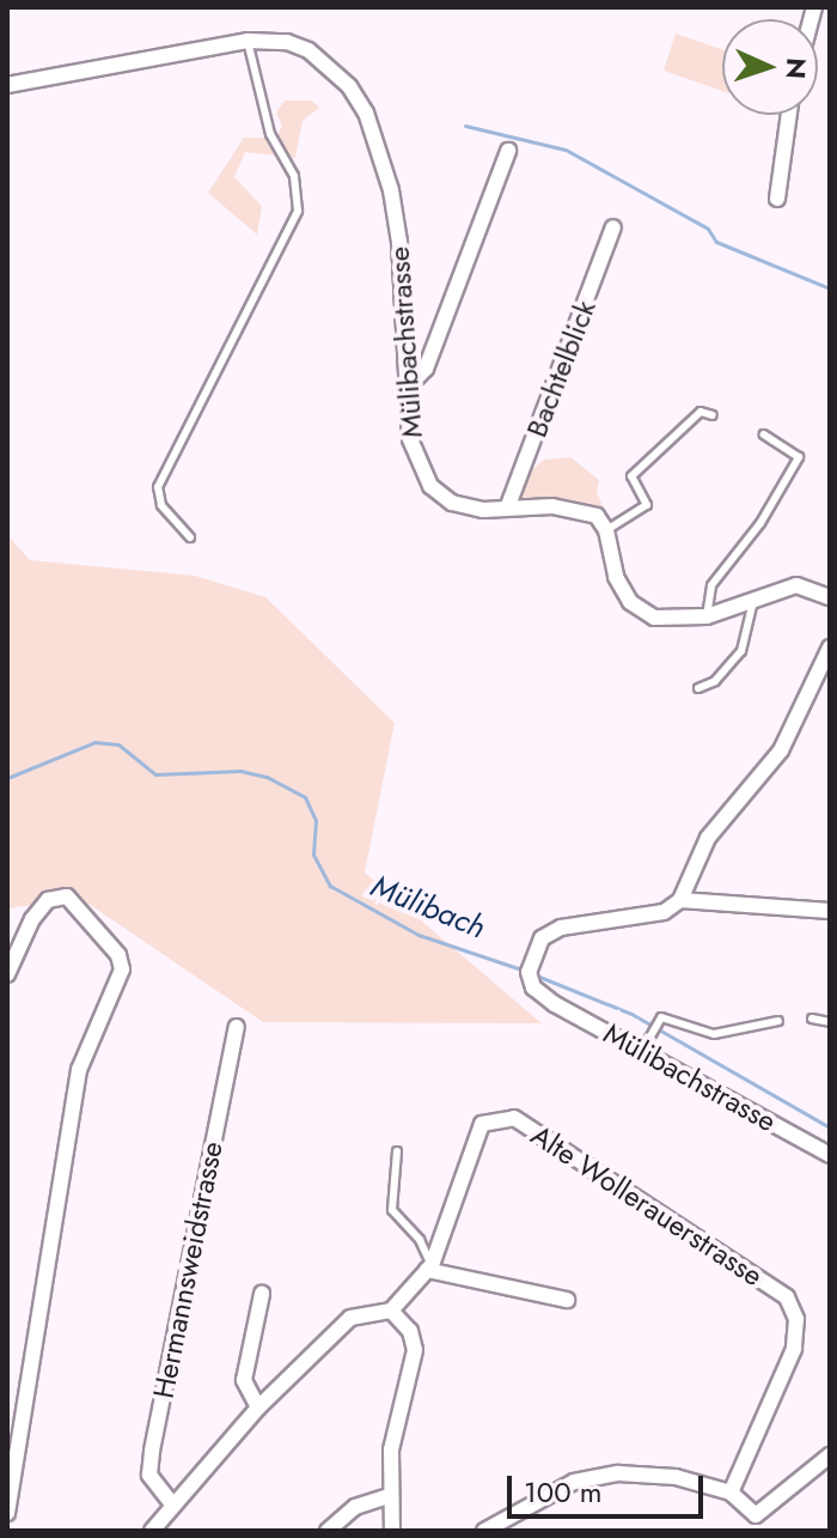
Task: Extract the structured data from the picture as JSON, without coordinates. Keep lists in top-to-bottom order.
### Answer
{
  "streets": {
    "street": [
      "Mülibachstrasse",
      "Bachtelblick",
      "Alte Wollerauerstrasse",
      "Hermannsweidstrasse"
    ]
  },
  "crossings": [
    ["Mülibachstrasse", "Bachtelblick"]
  ],
  "water": ["Mülibach"],
  "scale_bar": "100 m",
  "north": "right"
}
